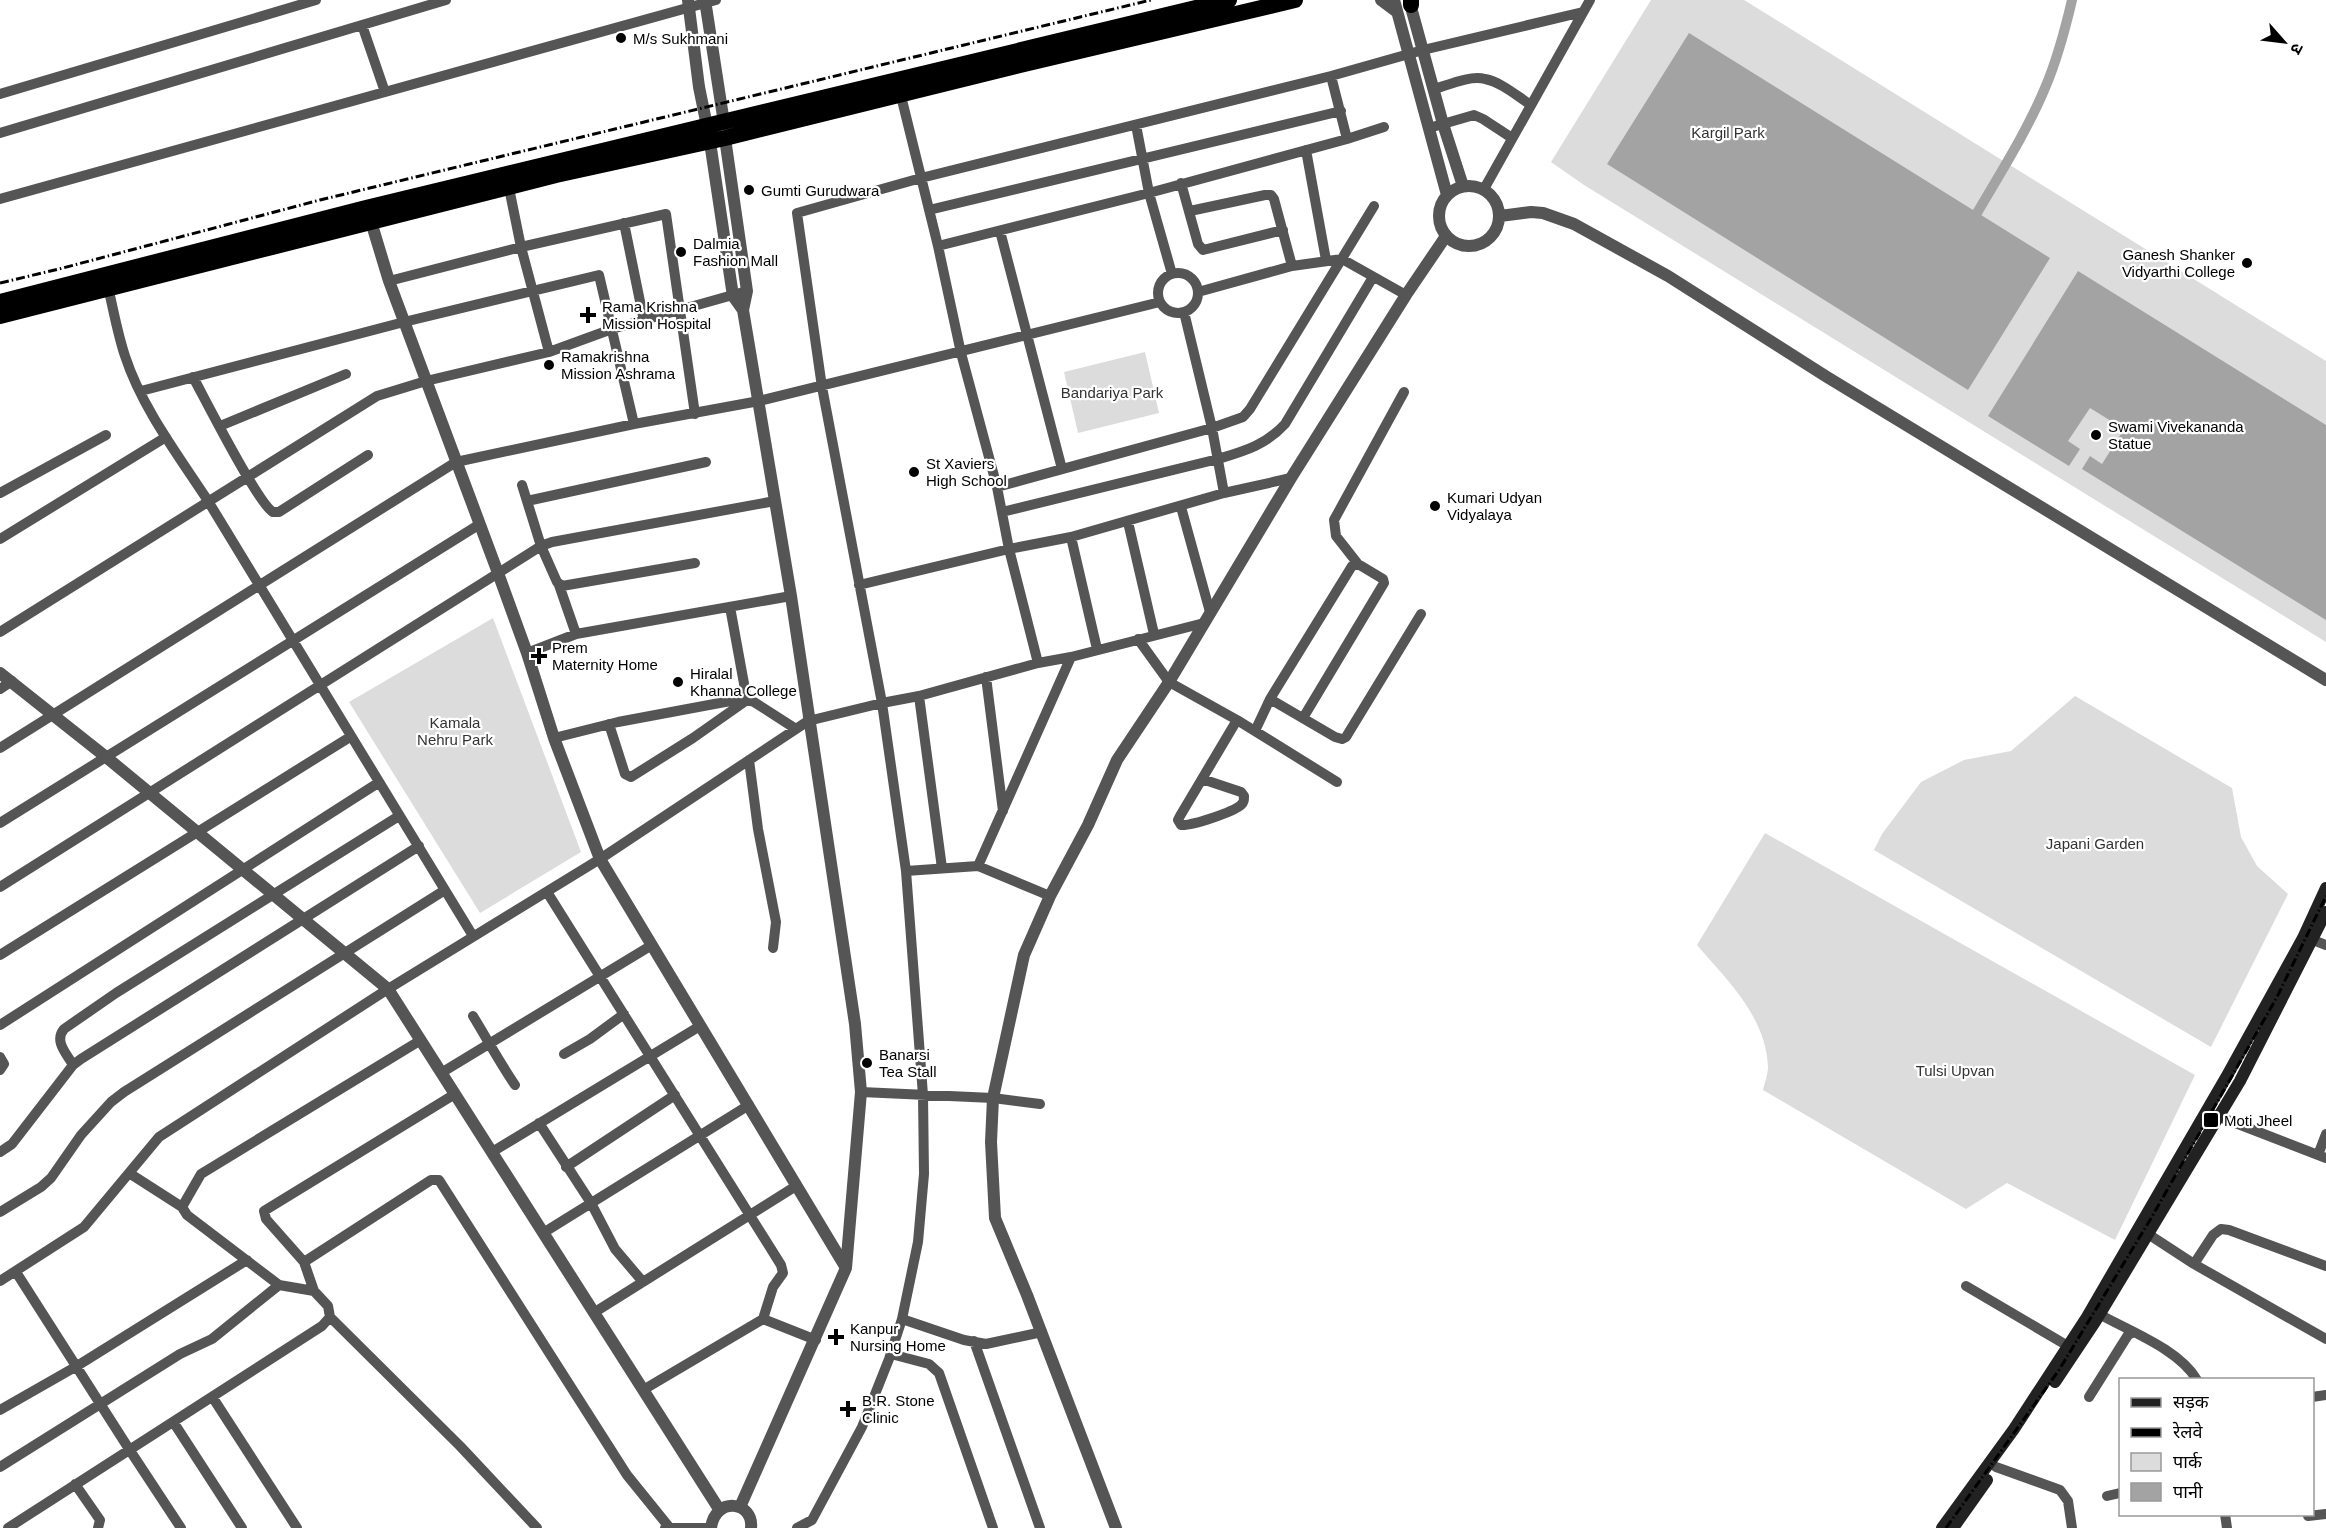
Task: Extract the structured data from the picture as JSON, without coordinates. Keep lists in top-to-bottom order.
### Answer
{
  "parks": [
    "Kargil Park",
    "Bandariya Park",
    "Kamala Nehru Park",
    "Japani Garden",
    "Tulsi Upvan"
  ],
  "places": {
    "other": [
      "M/s Sukhmani",
      "Gumti Gurudwara",
      "Dalmia Fashion Mall",
      "Ganesh Shanker Vidyarthi College",
      "Ramakrishna Mission Ashrama",
      "Swami Vivekananda Statue",
      "St Xaviers High School",
      "Kumari Udyan Vidyalaya",
      "Hiralal Khanna College",
      "Banarsi Tea Stall"
    ],
    "health": [
      "Rama Krishna Mission Hospital",
      "Prem Maternity Home",
      "Kanpur Nursing Home",
      "B.R. Stone Clinic"
    ],
    "transit": ["Moti Jheel"]
  },
  "legend": [
    "सड़क",
    "रेलवे",
    "पार्क",
    "पानी"
  ],
  "north": "bottom right"
}
